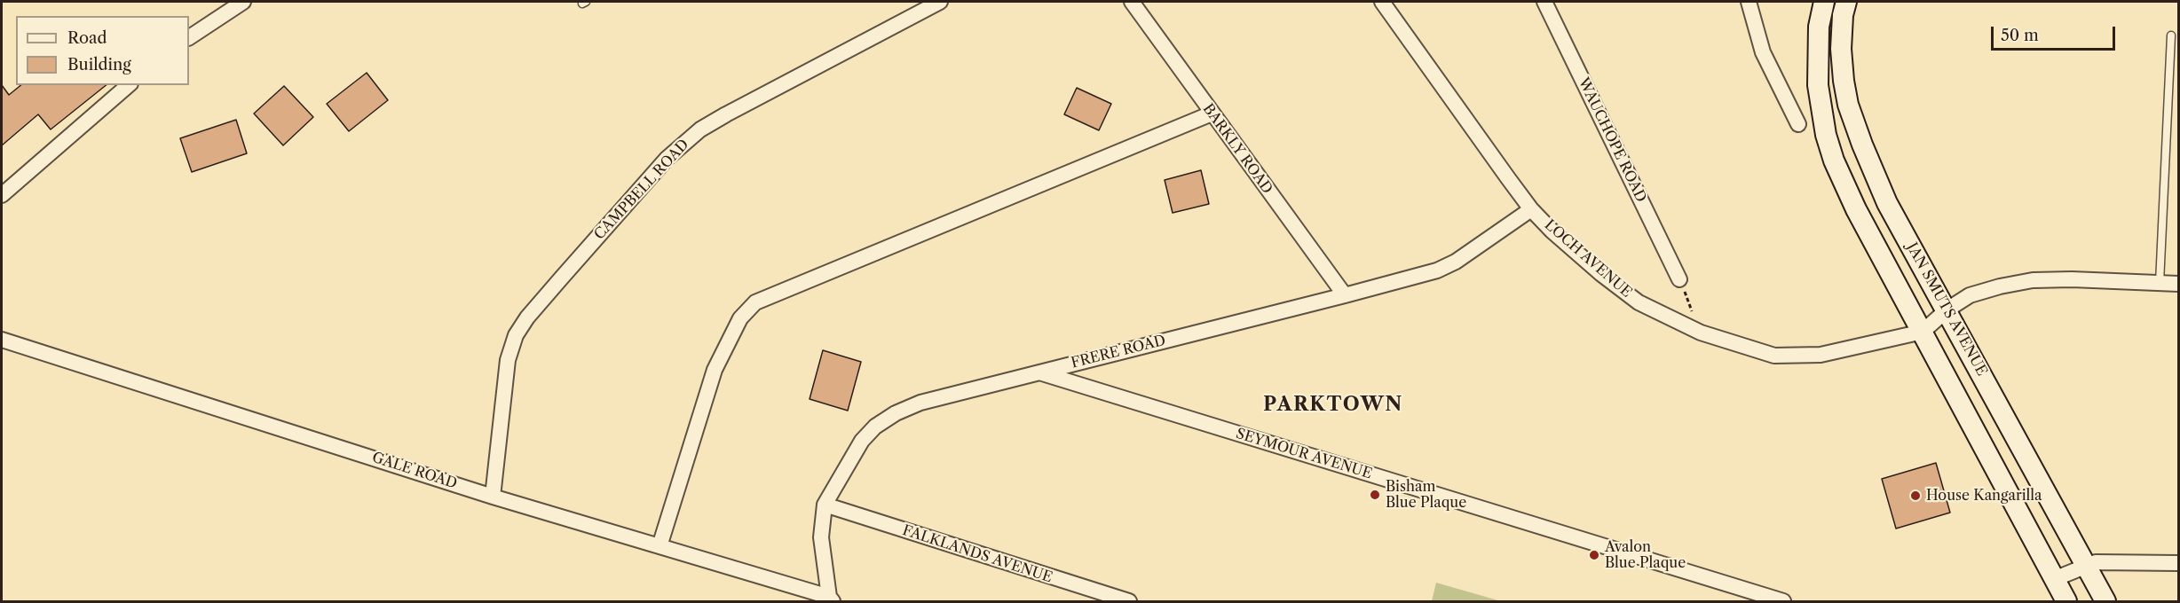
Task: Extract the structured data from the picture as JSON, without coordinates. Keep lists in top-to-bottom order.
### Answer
{
  "streets": {
    "main road": ["JAN SMUTS AVENUE"],
    "street": [
      "WAUCHOPE ROAD",
      "BARKLY ROAD",
      "CAMPBELL ROAD",
      "LOCH AVENUE",
      "FRERE ROAD",
      "SEYMOUR AVENUE",
      "GALE ROAD",
      "FALKLANDS AVENUE"
    ]
  },
  "crossings": [
    ["BARKLY ROAD", "FRERE ROAD"],
    ["CAMPBELL ROAD", "GALE ROAD"],
    ["LOCH AVENUE", "FRERE ROAD"],
    ["FRERE ROAD", "SEYMOUR AVENUE"],
    ["FRERE ROAD", "GALE ROAD"],
    ["FRERE ROAD", "FALKLANDS AVENUE"]
  ],
  "districts": ["PARKTOWN"],
  "places": ["Bisham Blue Plaque", "House Kangarilla", "Avalon Blue Plaque"],
  "legend": ["Road", "Building"],
  "scale_bar": "50 m"
}
